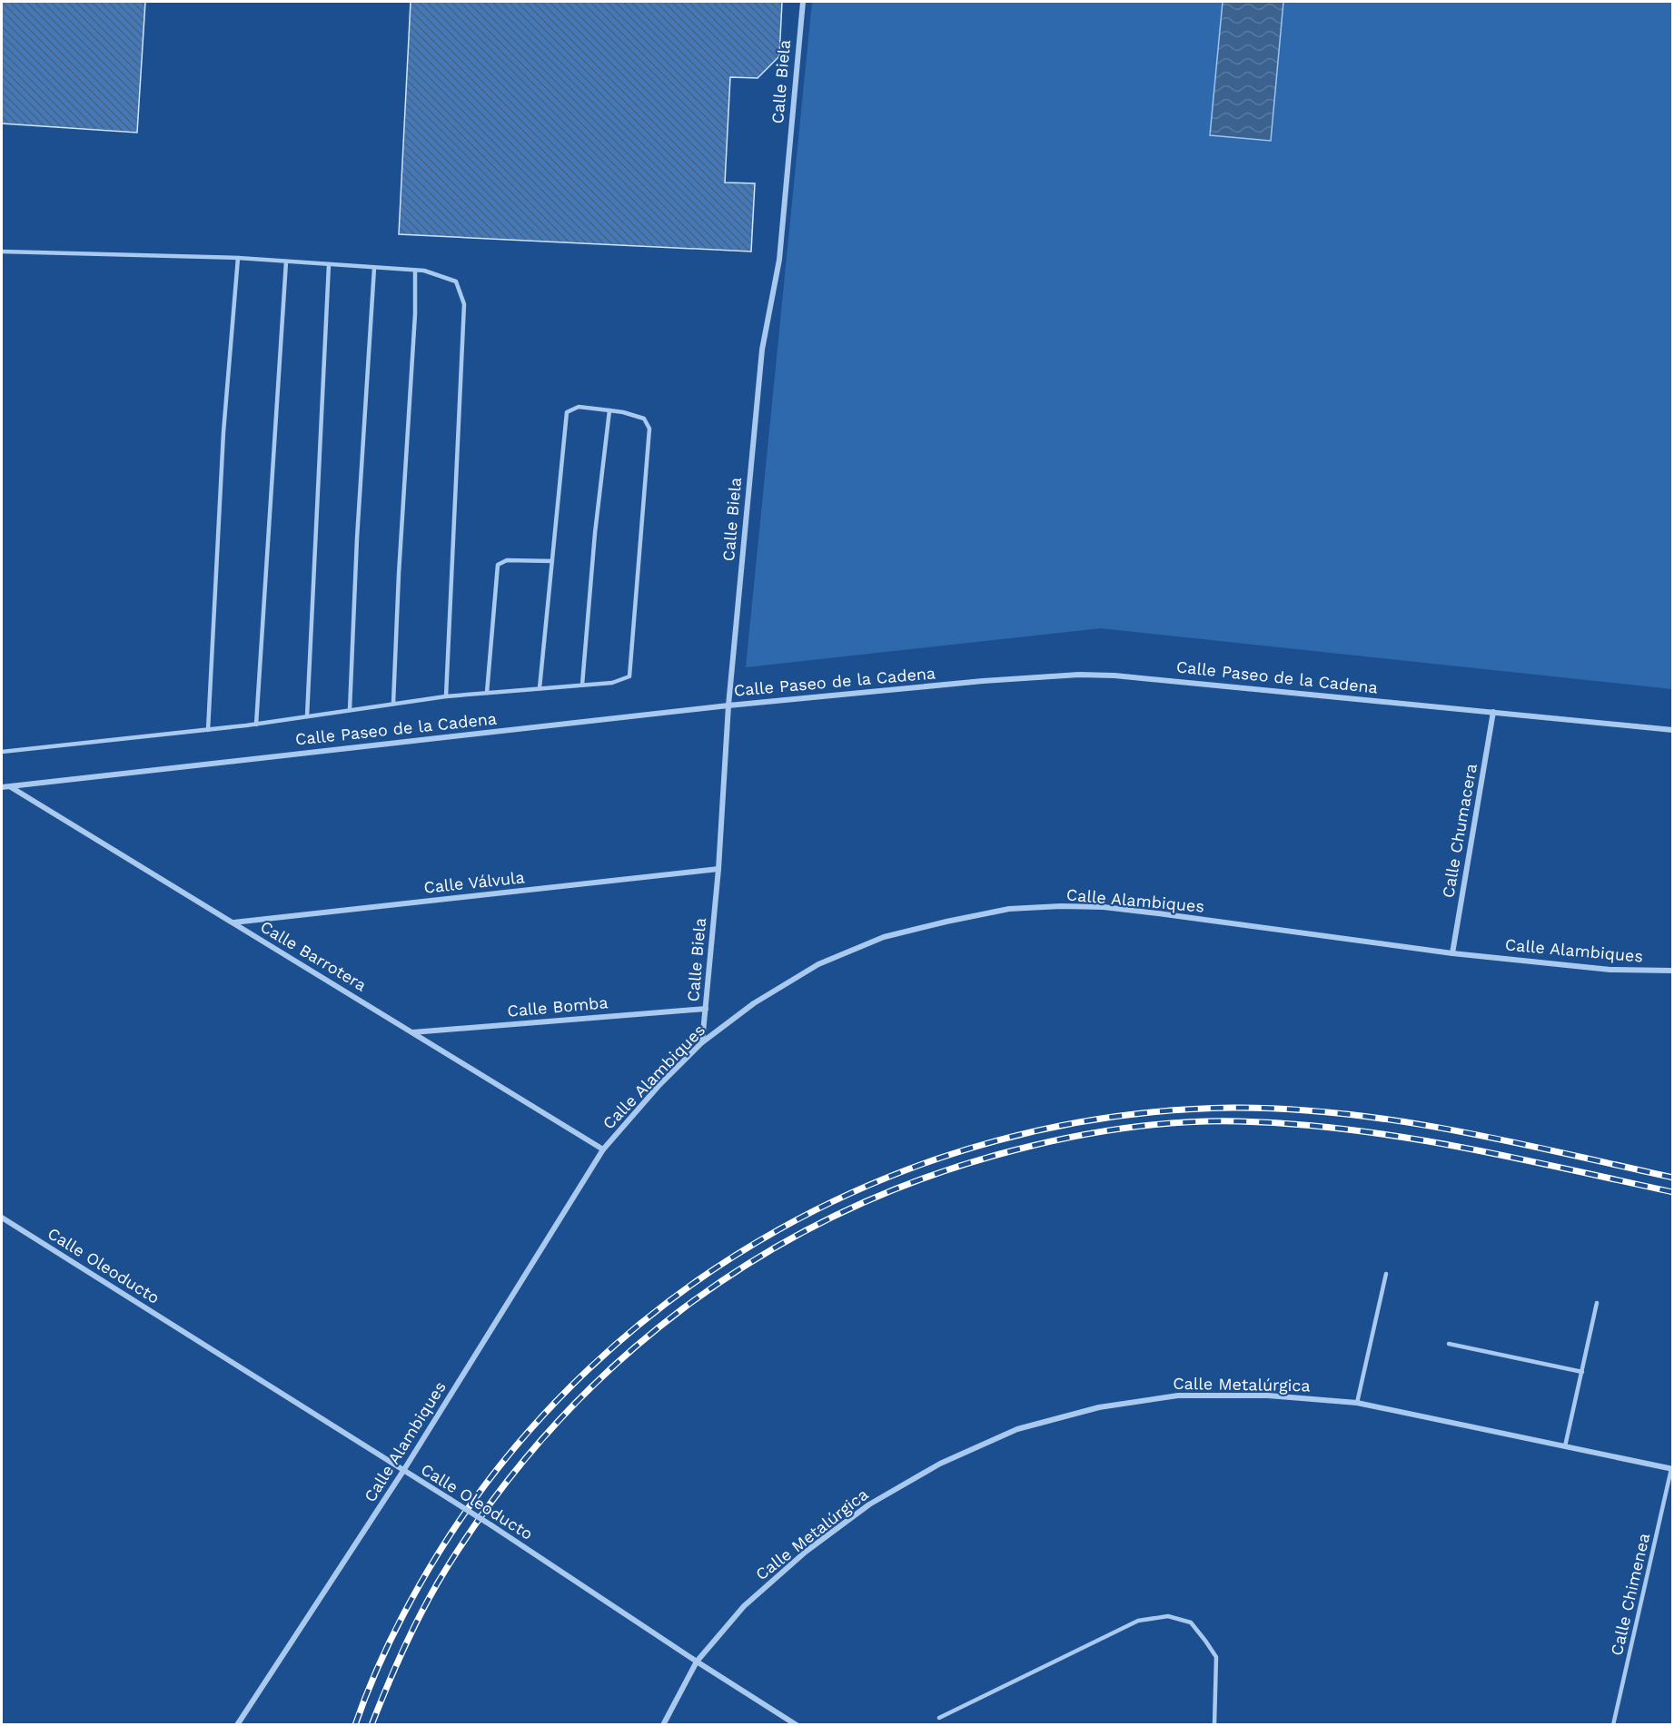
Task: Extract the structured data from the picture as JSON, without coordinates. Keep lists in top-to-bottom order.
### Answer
{
  "streets": {
    "street": [
      "Calle Biela",
      "Calle Paseo de la Cadena",
      "Calle Chumacera",
      "Calle Válvula",
      "Calle Alambiques",
      "Calle Barrotera",
      "Calle Bomba",
      "Calle Oleoducto",
      "Calle Metalúrgica"
    ],
    "lane": ["Calle Chimenea"]
  },
  "crossings": [
    ["Calle Biela", "Calle Paseo de la Cadena"],
    ["Calle Biela", "Calle Válvula"],
    ["Calle Biela", "Calle Alambiques"],
    ["Calle Biela", "Calle Bomba"],
    ["Calle Paseo de la Cadena", "Calle Chumacera"],
    ["Calle Paseo de la Cadena", "Calle Barrotera"],
    ["Calle Chumacera", "Calle Alambiques"],
    ["Calle Válvula", "Calle Barrotera"],
    ["Calle Alambiques", "Calle Barrotera"],
    ["Calle Alambiques", "Calle Oleoducto"],
    ["Calle Barrotera", "Calle Bomba"],
    ["Calle Oleoducto", "Calle Metalúrgica"],
    ["Calle Metalúrgica", "Calle Chimenea"]
  ]
}
